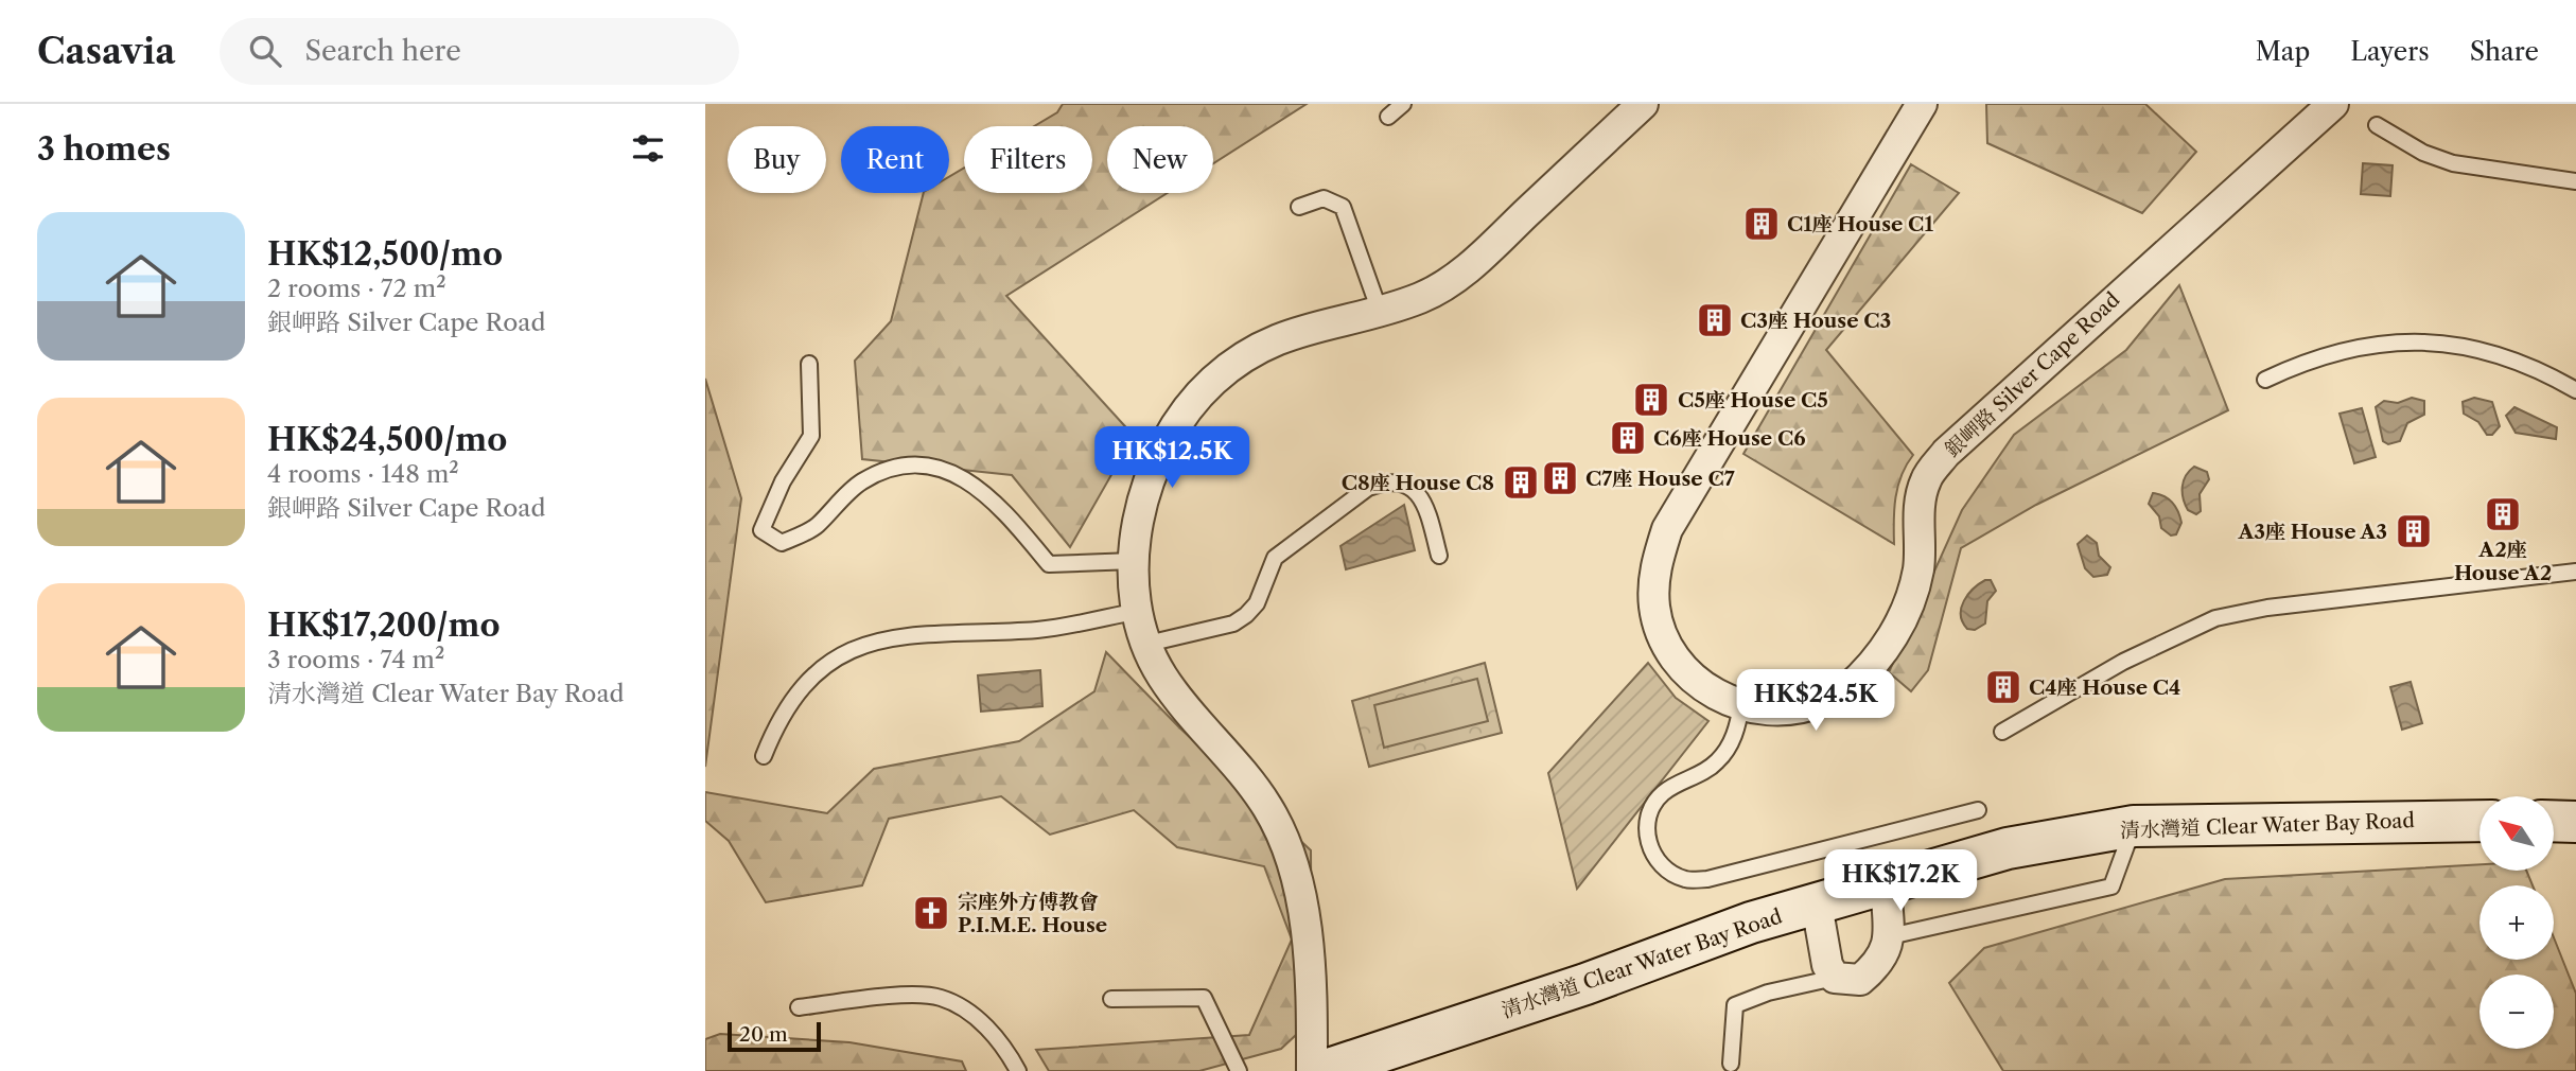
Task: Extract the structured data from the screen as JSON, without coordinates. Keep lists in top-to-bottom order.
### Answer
{
  "streets": {
    "main road": ["清水灣道 Clear Water Bay Road"],
    "street": ["銀岬路 Silver Cape Road"]
  },
  "places": {
    "building": [
      "C1座 House C1",
      "C3座 House C3",
      "C5座 House C5",
      "C6座 House C6",
      "C7座 House C7",
      "C8座 House C8",
      "A2座 House A2",
      "A3座 House A3",
      "C4座 House C4"
    ],
    "church": ["宗座外方傅教會 P.I.M.E. House"]
  },
  "scale_bar": "20 m",
  "north": "top left",
  "page": {
    "header": "Casavia",
    "search": "Search here",
    "nav": ["Map", "Layers", "Share"],
    "heading": "3 homes",
    "chip": [
      "Buy",
      "Rent",
      "Filters",
      "New"
    ],
    "list": [
      {
        "name": "HK$12,500/mo",
        "note": "2 rooms · 72 m² · 銀岬路 Silver Cape Road"
      },
      {
        "name": "HK$24,500/mo",
        "note": "4 rooms · 148 m² · 銀岬路 Silver Cape Road"
      },
      {
        "name": "HK$17,200/mo",
        "note": "3 rooms · 74 m² · 清水灣道 Clear Water Bay Road"
      }
    ],
    "price": ["HK$12.5K", "HK$24.5K", "HK$17.2K"],
    "map_buttons": ["+", "−"],
    "scale": "20 m"
  }
}
